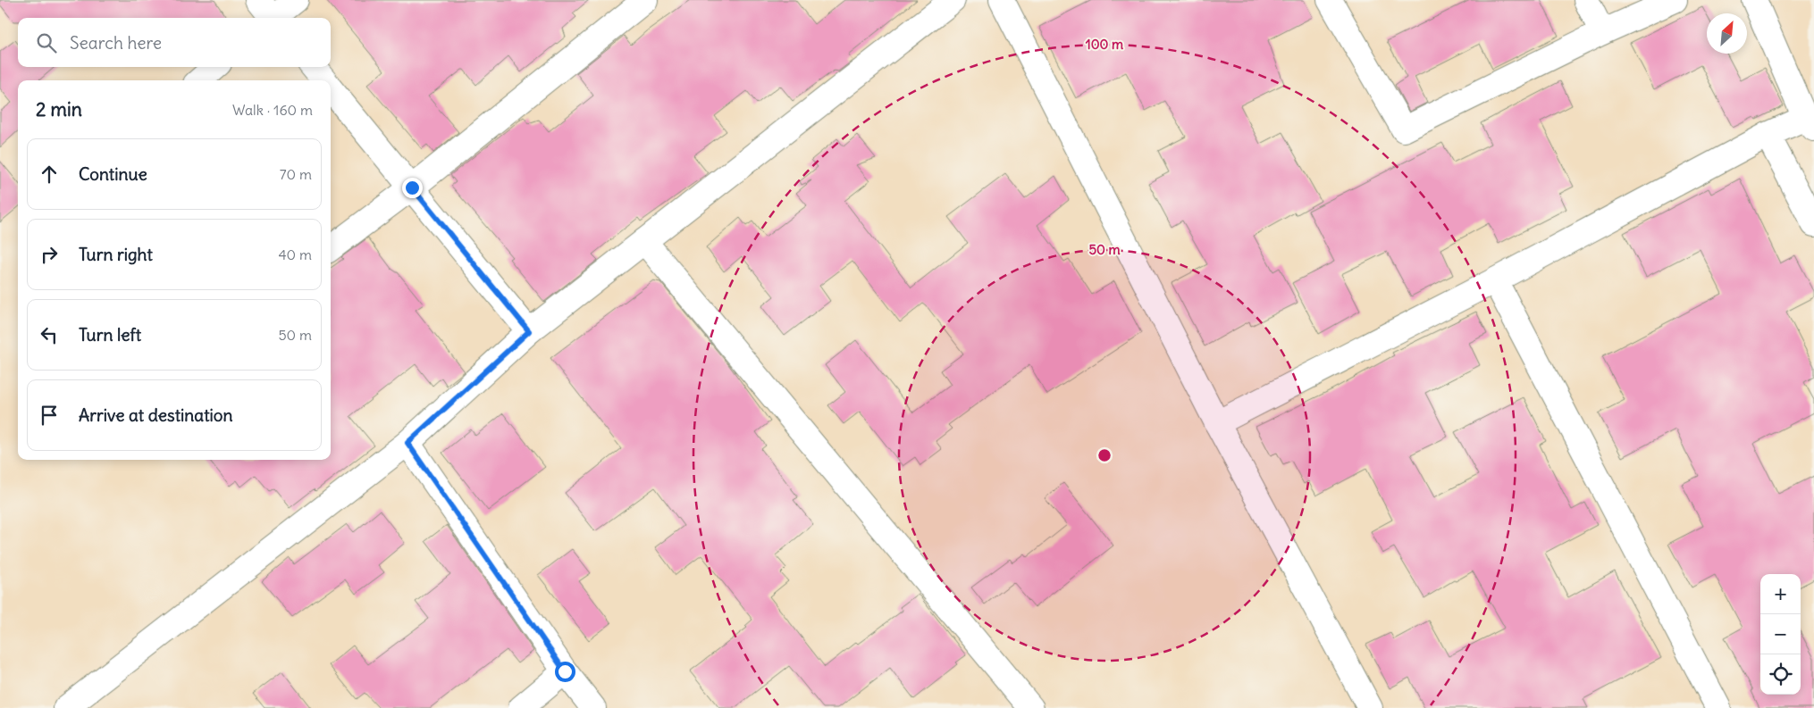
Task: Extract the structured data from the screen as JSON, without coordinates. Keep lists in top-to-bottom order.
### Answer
{
  "north": "top right",
  "page": {
    "search": "Search here",
    "heading": ["2 min", "Walk · 160 m"],
    "list": [
      ["Continue", "70 m"],
      ["Turn right", "40 m"],
      ["Turn left", "50 m"],
      "Arrive at destination"
    ],
    "map_buttons": ["+", "−"]
  },
  "rings": ["100 m", "50 m"]
}
